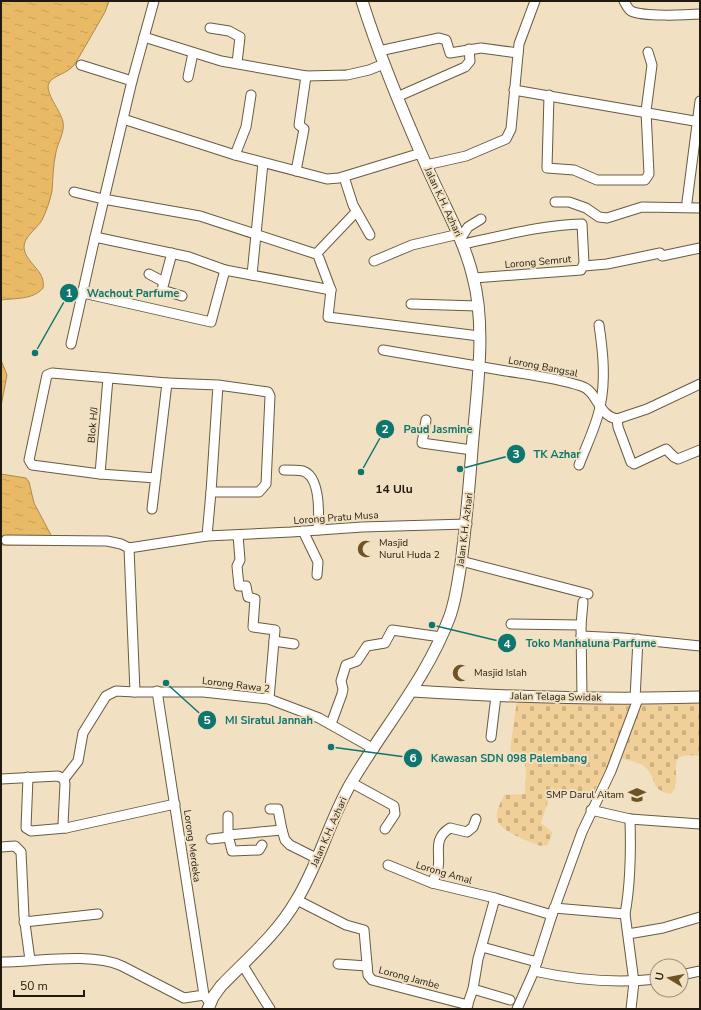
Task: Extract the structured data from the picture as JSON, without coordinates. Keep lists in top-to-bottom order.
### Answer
{
  "streets": {
    "street": [
      "Jalan K.H. Azhari",
      "Lorong Semrut",
      "Lorong Bangsal",
      "Blok H/J",
      "Lorong Pratu Musa",
      "Lorong Rawa 2",
      "Jalan Telaga Swidak",
      "Lorong Merdeka",
      "Lorong Amal",
      "Lorong Jambe"
    ]
  },
  "crossings": [
    ["Jalan K.H. Azhari", "Lorong Semrut"],
    ["Jalan K.H. Azhari", "Lorong Bangsal"],
    ["Jalan K.H. Azhari", "Lorong Pratu Musa"],
    ["Jalan K.H. Azhari", "Lorong Rawa 2"],
    ["Jalan K.H. Azhari", "Jalan Telaga Swidak"],
    ["Jalan K.H. Azhari", "Lorong Merdeka"],
    ["Jalan K.H. Azhari", "Lorong Jambe"],
    ["Lorong Rawa 2", "Lorong Merdeka"]
  ],
  "districts": ["14 Ulu"],
  "places": {
    "other": [
      "Wachout Parfume",
      "TK Azhar",
      "Paud Jasmine",
      "Toko Manhaluna Parfume",
      "MI Siratul Jannah",
      "Kawasan SDN 098 Palembang"
    ],
    "mosque": ["Masjid Nurul Huda 2", "Masjid Islah"],
    "school or university": ["SMP Darul Aitam"]
  },
  "scale_bar": "50 m",
  "north": "left"
}
